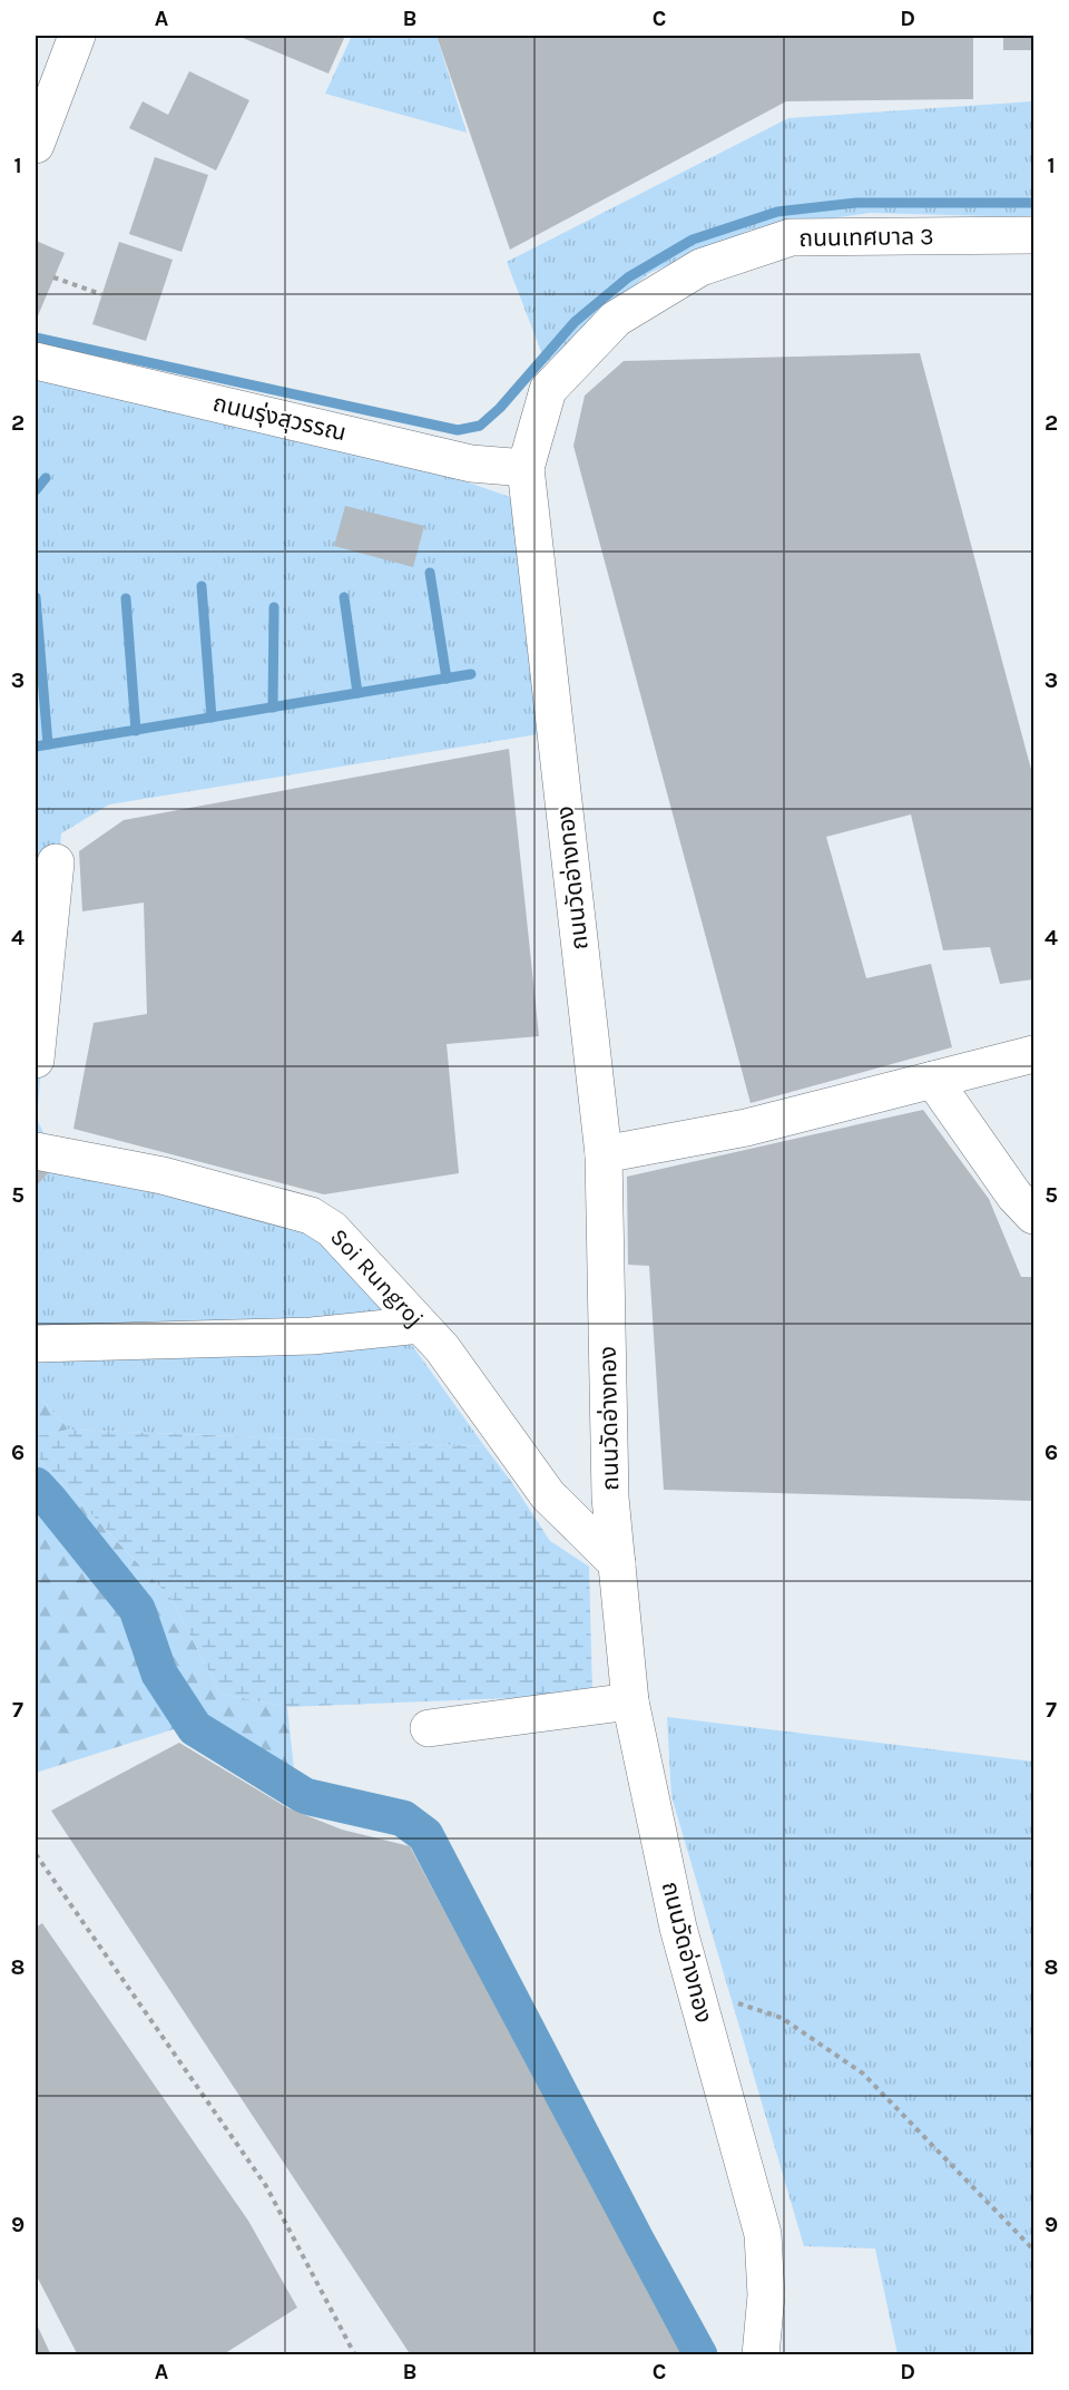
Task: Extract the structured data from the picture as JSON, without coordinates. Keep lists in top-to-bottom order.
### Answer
{
  "streets": {
    "street": [
      "ถนนเทศบาล 3",
      "ถนนรุ่งสุวรรณ",
      "ถนนวัดอ่างทอง",
      "Soi Rungroj"
    ]
  },
  "crossings": [
    ["ถนนเทศบาล 3", "ถนนรุ่งสุวรรณ"],
    ["ถนนเทศบาล 3", "ถนนวัดอ่างทอง"],
    ["ถนนรุ่งสุวรรณ", "ถนนวัดอ่างทอง"],
    ["ถนนวัดอ่างทอง", "Soi Rungroj"]
  ],
  "grid": {
    "columns": [
      "A",
      "B",
      "C",
      "D"
    ],
    "rows": [
      "1",
      "2",
      "3",
      "4",
      "5",
      "6",
      "7",
      "8",
      "9"
    ]
  }
}
